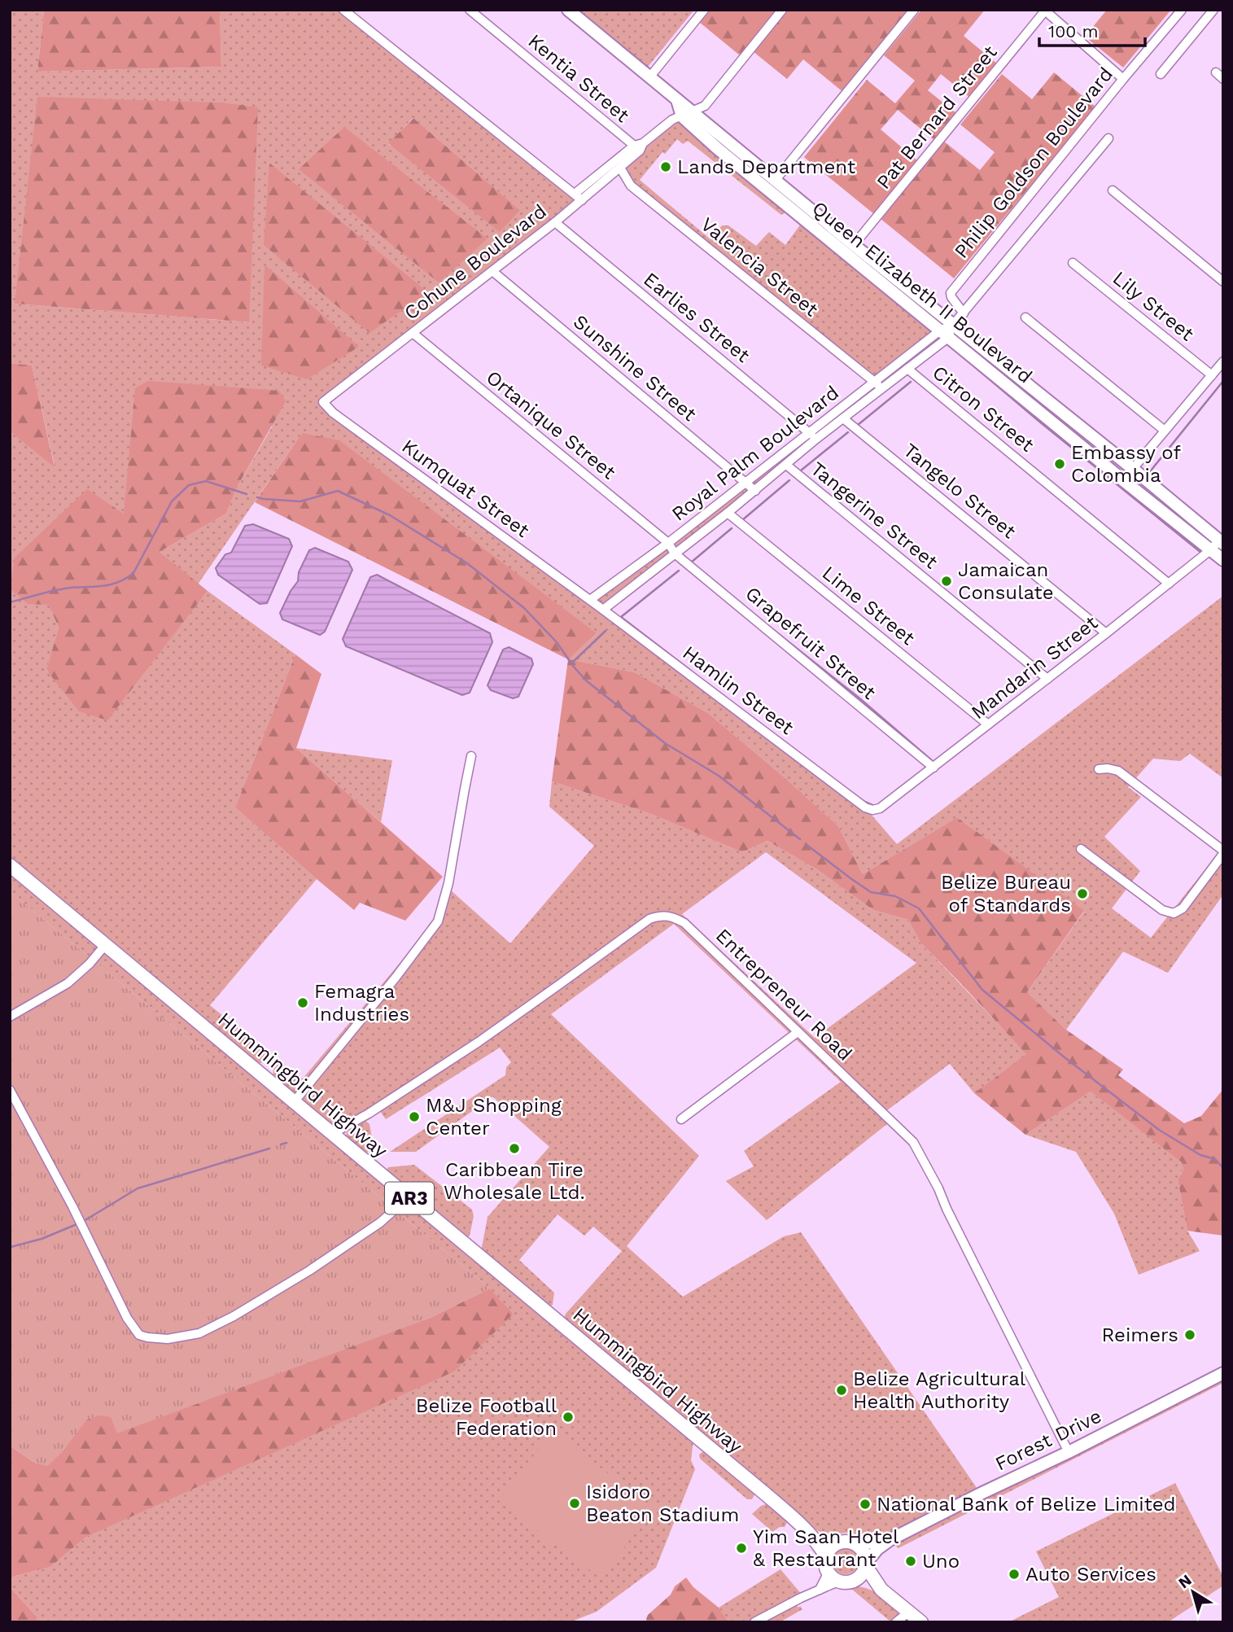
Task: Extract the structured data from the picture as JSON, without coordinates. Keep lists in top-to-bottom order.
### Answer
{
  "streets": {
    "main road": ["Hummingbird Highway", "AR3"],
    "street": [
      "Kentia Street",
      "Pat Bernard Street",
      "Philip Goldson Boulevard",
      "Cohune Boulevard",
      "Valencia Street",
      "Queen Elizabeth II Boulevard",
      "Lily Street",
      "Earlies Street",
      "Sunshine Street",
      "Citron Street",
      "Ortanique Street",
      "Royal Palm Boulevard",
      "Kumquat Street",
      "Tangelo Street",
      "Tangerine Street",
      "Lime Street",
      "Grapefruit Street",
      "Mandarin Street",
      "Hamlin Street",
      "Entrepreneur Road",
      "Forest Drive"
    ]
  },
  "crossings": [
    ["Kentia Street", "Cohune Boulevard"],
    ["Pat Bernard Street", "Queen Elizabeth II Boulevard"],
    ["Philip Goldson Boulevard", "Queen Elizabeth II Boulevard"],
    ["Cohune Boulevard", "Valencia Street"],
    ["Cohune Boulevard", "Queen Elizabeth II Boulevard"],
    ["Cohune Boulevard", "Earlies Street"],
    ["Cohune Boulevard", "Sunshine Street"],
    ["Cohune Boulevard", "Ortanique Street"],
    ["Cohune Boulevard", "Kumquat Street"],
    ["Valencia Street", "Royal Palm Boulevard"],
    ["Queen Elizabeth II Boulevard", "Royal Palm Boulevard"],
    ["Queen Elizabeth II Boulevard", "Mandarin Street"],
    ["Earlies Street", "Royal Palm Boulevard"],
    ["Sunshine Street", "Royal Palm Boulevard"],
    ["Citron Street", "Royal Palm Boulevard"],
    ["Citron Street", "Mandarin Street"],
    ["Ortanique Street", "Royal Palm Boulevard"],
    ["Ortanique Street", "Grapefruit Street"],
    ["Royal Palm Boulevard", "Kumquat Street"],
    ["Royal Palm Boulevard", "Tangelo Street"],
    ["Royal Palm Boulevard", "Tangerine Street"],
    ["Royal Palm Boulevard", "Lime Street"],
    ["Royal Palm Boulevard", "Grapefruit Street"],
    ["Royal Palm Boulevard", "Hamlin Street"],
    ["Kumquat Street", "Hamlin Street"],
    ["Tangelo Street", "Mandarin Street"],
    ["Tangerine Street", "Mandarin Street"],
    ["Lime Street", "Mandarin Street"],
    ["Grapefruit Street", "Mandarin Street"],
    ["Mandarin Street", "Hamlin Street"],
    ["Entrepreneur Road", "Hummingbird Highway"],
    ["Entrepreneur Road", "Forest Drive"],
    ["Hummingbird Highway", "Forest Drive"]
  ],
  "places": [
    "Lands Department",
    "Embassy of Colombia",
    "Jamaican Consulate",
    "Belize Bureau of Standards",
    "Femagra Industries",
    "M&J Shopping Center",
    "Caribbean Tire Wholesale Ltd.",
    "Reimers",
    "Belize Agricultural Health Authority",
    "Belize Football Federation",
    "Isidoro Beaton Stadium",
    "National Bank of Belize Limited",
    "Yim Saan Hotel & Restaurant",
    "Uno",
    "Auto Services"
  ],
  "scale_bar": "100 m",
  "north": "top left"
}
